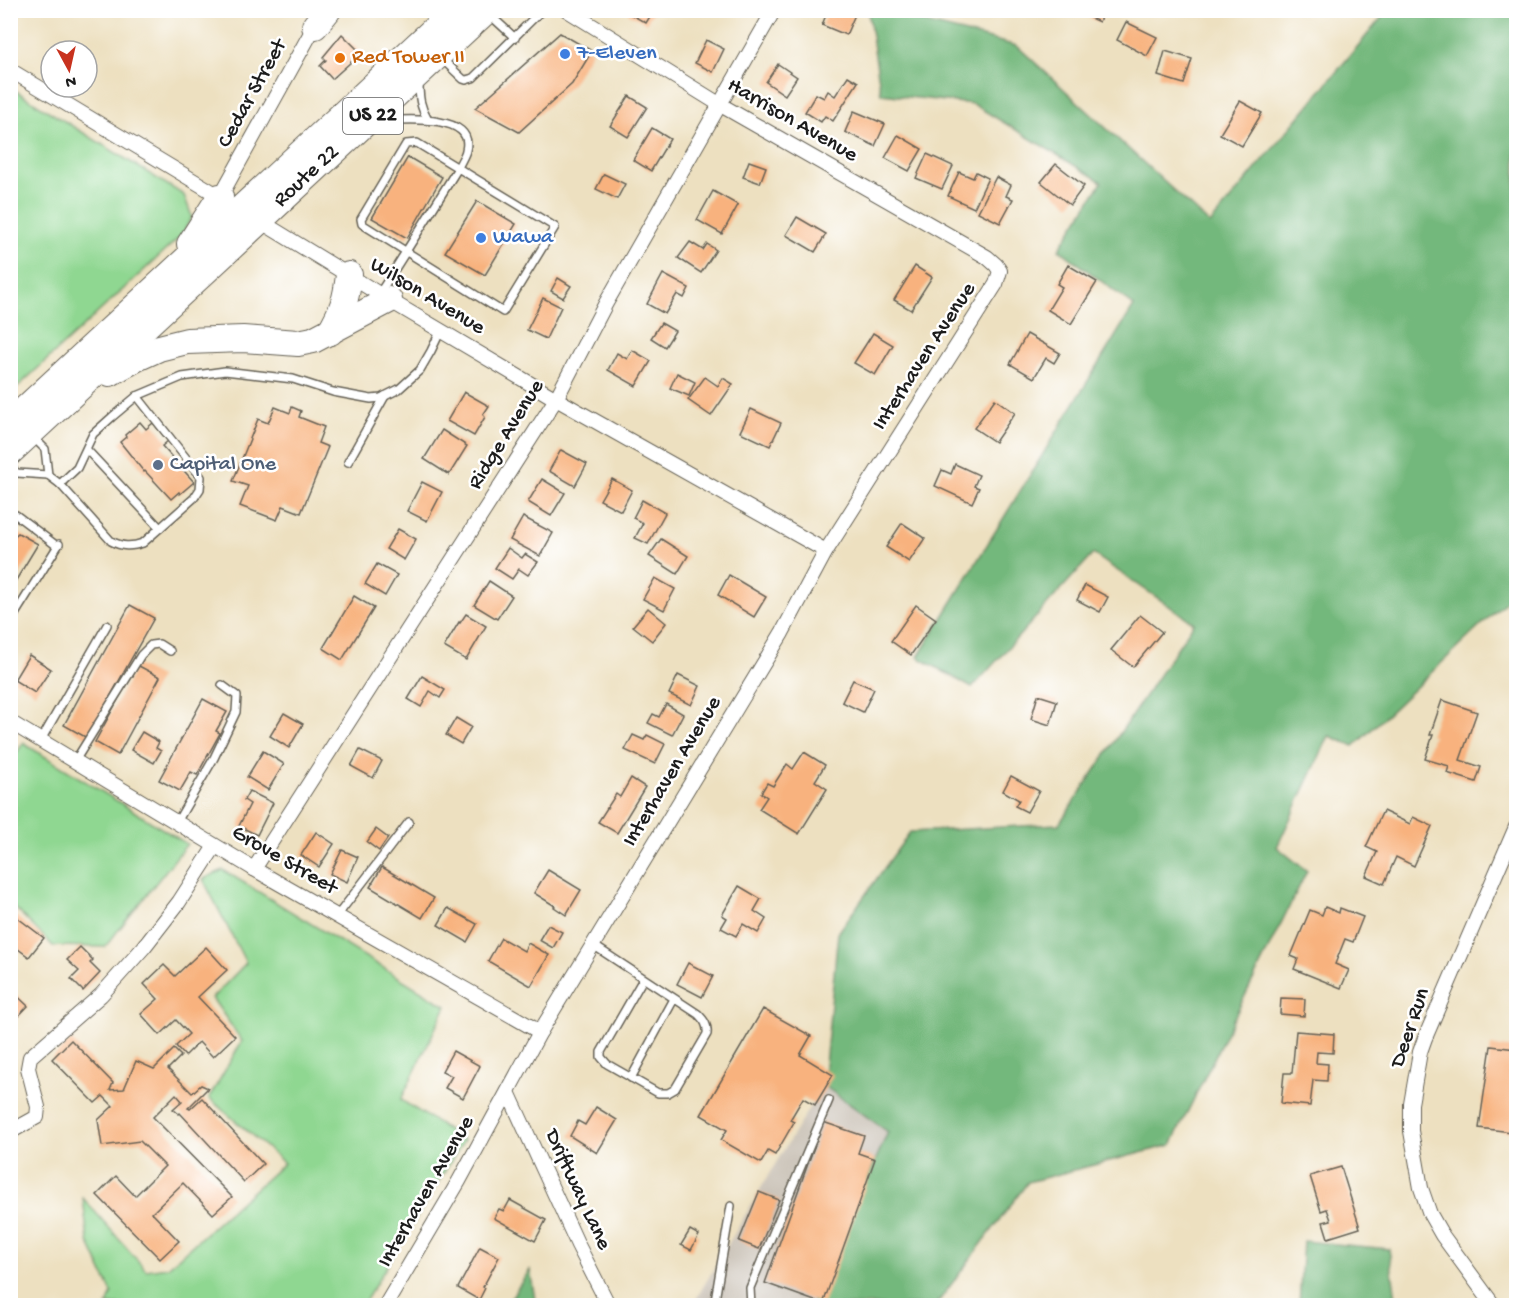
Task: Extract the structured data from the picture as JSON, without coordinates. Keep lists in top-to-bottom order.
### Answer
{
  "streets": {
    "highway": ["US 22", "Route 22"],
    "street": [
      "Cedar Street",
      "Harrison Avenue",
      "Wilson Avenue",
      "Interhaven Avenue",
      "Ridge Avenue",
      "Grove Street",
      "Deer Run",
      "Driftway Lane"
    ]
  },
  "crossings": [
    ["Cedar Street", "US 22"],
    ["Cedar Street", "Route 22"],
    ["Cedar Street", "Wilson Avenue"],
    ["US 22", "Route 22"],
    ["US 22", "Wilson Avenue"],
    ["Harrison Avenue", "Interhaven Avenue"],
    ["Harrison Avenue", "Ridge Avenue"],
    ["Route 22", "Wilson Avenue"],
    ["Wilson Avenue", "Interhaven Avenue"],
    ["Wilson Avenue", "Ridge Avenue"],
    ["Interhaven Avenue", "Grove Street"],
    ["Interhaven Avenue", "Driftway Lane"],
    ["Ridge Avenue", "Grove Street"]
  ],
  "places": [
    "7-Eleven",
    "Red Tower II",
    "Wawa",
    "Capital One"
  ],
  "north": "bottom"
}
